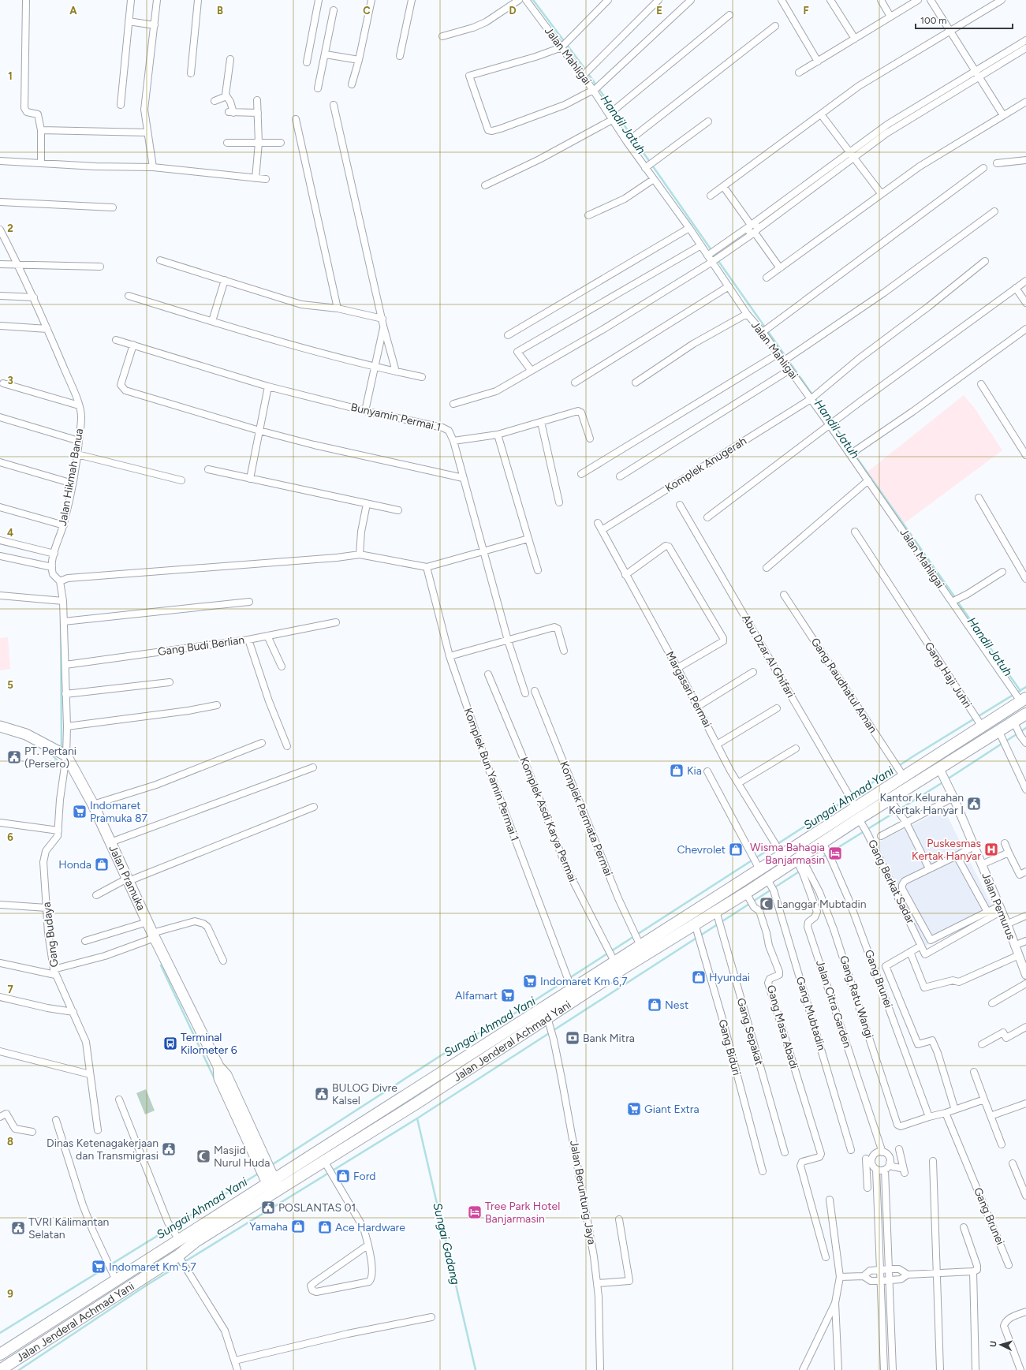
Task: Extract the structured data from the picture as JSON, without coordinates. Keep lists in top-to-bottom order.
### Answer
{
  "streets": {
    "highway": ["Jalan Jenderal Achmad Yani"],
    "main road": ["Jalan Pramuka"],
    "street": [
      "Jalan Mahligai",
      "Bunyamin Permai 1",
      "Komplek Anugerah",
      "Jalan Hikmah Banua",
      "Gang Budi Berlian",
      "Abu Dzar Al Ghifari",
      "Gang Haji Juhri",
      "Gang Raudhatul Aman",
      "Margasari Permai",
      "Komplek Bun Yamin Permai 1",
      "Komplek Permata Permai",
      "Komplek Asdi Karya Permai",
      "Gang Berkat Sadar",
      "Jalan Pemurus",
      "Gang Budaya",
      "Gang Brunei",
      "Gang Ratu Wangi",
      "Jalan Citra Garden",
      "Gang Mubtadin",
      "Gang Masa Abadi",
      "Gang Sepakat",
      "Gang Biduri",
      "Jalan Beruntung Jaya"
    ]
  },
  "crossings": [
    ["Jalan Mahligai", "Komplek Anugerah"],
    ["Jalan Mahligai", "Jalan Jenderal Achmad Yani"],
    ["Komplek Anugerah", "Margasari Permai"],
    ["Abu Dzar Al Ghifari", "Jalan Jenderal Achmad Yani"],
    ["Gang Haji Juhri", "Jalan Jenderal Achmad Yani"],
    ["Gang Raudhatul Aman", "Jalan Jenderal Achmad Yani"],
    ["Margasari Permai", "Jalan Jenderal Achmad Yani"],
    ["Komplek Bun Yamin Permai 1", "Jalan Jenderal Achmad Yani"],
    ["Komplek Permata Permai", "Jalan Jenderal Achmad Yani"],
    ["Komplek Asdi Karya Permai", "Jalan Jenderal Achmad Yani"],
    ["Jalan Pramuka", "Gang Budaya"],
    ["Jalan Pramuka", "Jalan Jenderal Achmad Yani"],
    ["Gang Berkat Sadar", "Jalan Jenderal Achmad Yani"],
    ["Jalan Pemurus", "Jalan Jenderal Achmad Yani"],
    ["Gang Brunei", "Gang Ratu Wangi"],
    ["Gang Brunei", "Jalan Jenderal Achmad Yani"],
    ["Gang Ratu Wangi", "Jalan Citra Garden"],
    ["Gang Ratu Wangi", "Jalan Jenderal Achmad Yani"],
    ["Jalan Citra Garden", "Jalan Jenderal Achmad Yani"],
    ["Gang Mubtadin", "Jalan Jenderal Achmad Yani"],
    ["Gang Masa Abadi", "Jalan Jenderal Achmad Yani"],
    ["Gang Sepakat", "Jalan Jenderal Achmad Yani"],
    ["Jalan Jenderal Achmad Yani", "Gang Biduri"],
    ["Jalan Jenderal Achmad Yani", "Jalan Beruntung Jaya"]
  ],
  "water": ["Handil Jatuh", "Sungai Ahmad Yani", "Sungai Gadang"],
  "places": {
    "public building": [
      "PT. Pertani (Persero)",
      "Kantor Kelurahan Kertak Hanyar I",
      "BULOG Divre Kalsel",
      "Dinas Ketenagakerjaan dan Transmigrasi",
      "POSLANTAS 01",
      "TVRI Kalimantan Selatan"
    ],
    "shop": [
      "Kia",
      "Chevrolet",
      "Honda",
      "Hyundai",
      "Nest",
      "Ford",
      "Yamaha",
      "Ace Hardware"
    ],
    "supermarket": [
      "Indomaret Pramuka 87",
      "Indomaret Km 6,7",
      "Alfamart",
      "Giant Extra",
      "Indomaret Km 5,7"
    ],
    "hospital": ["Puskesmas Kertak Hanyar"],
    "hotel": ["Wisma Bahagia Banjarmasin", "Tree Park Hotel Banjarmasin"],
    "mosque": ["Langgar Mubtadin", "Masjid Nurul Huda"],
    "bank": ["Bank Mitra"],
    "bus stop": ["Terminal Kilometer 6"]
  },
  "scale_bar": "100 m",
  "north": "left",
  "grid": {
    "columns": [
      "A",
      "B",
      "C",
      "D",
      "E",
      "F"
    ],
    "rows": [
      "1",
      "2",
      "3",
      "4",
      "5",
      "6",
      "7",
      "8",
      "9"
    ]
  }
}
